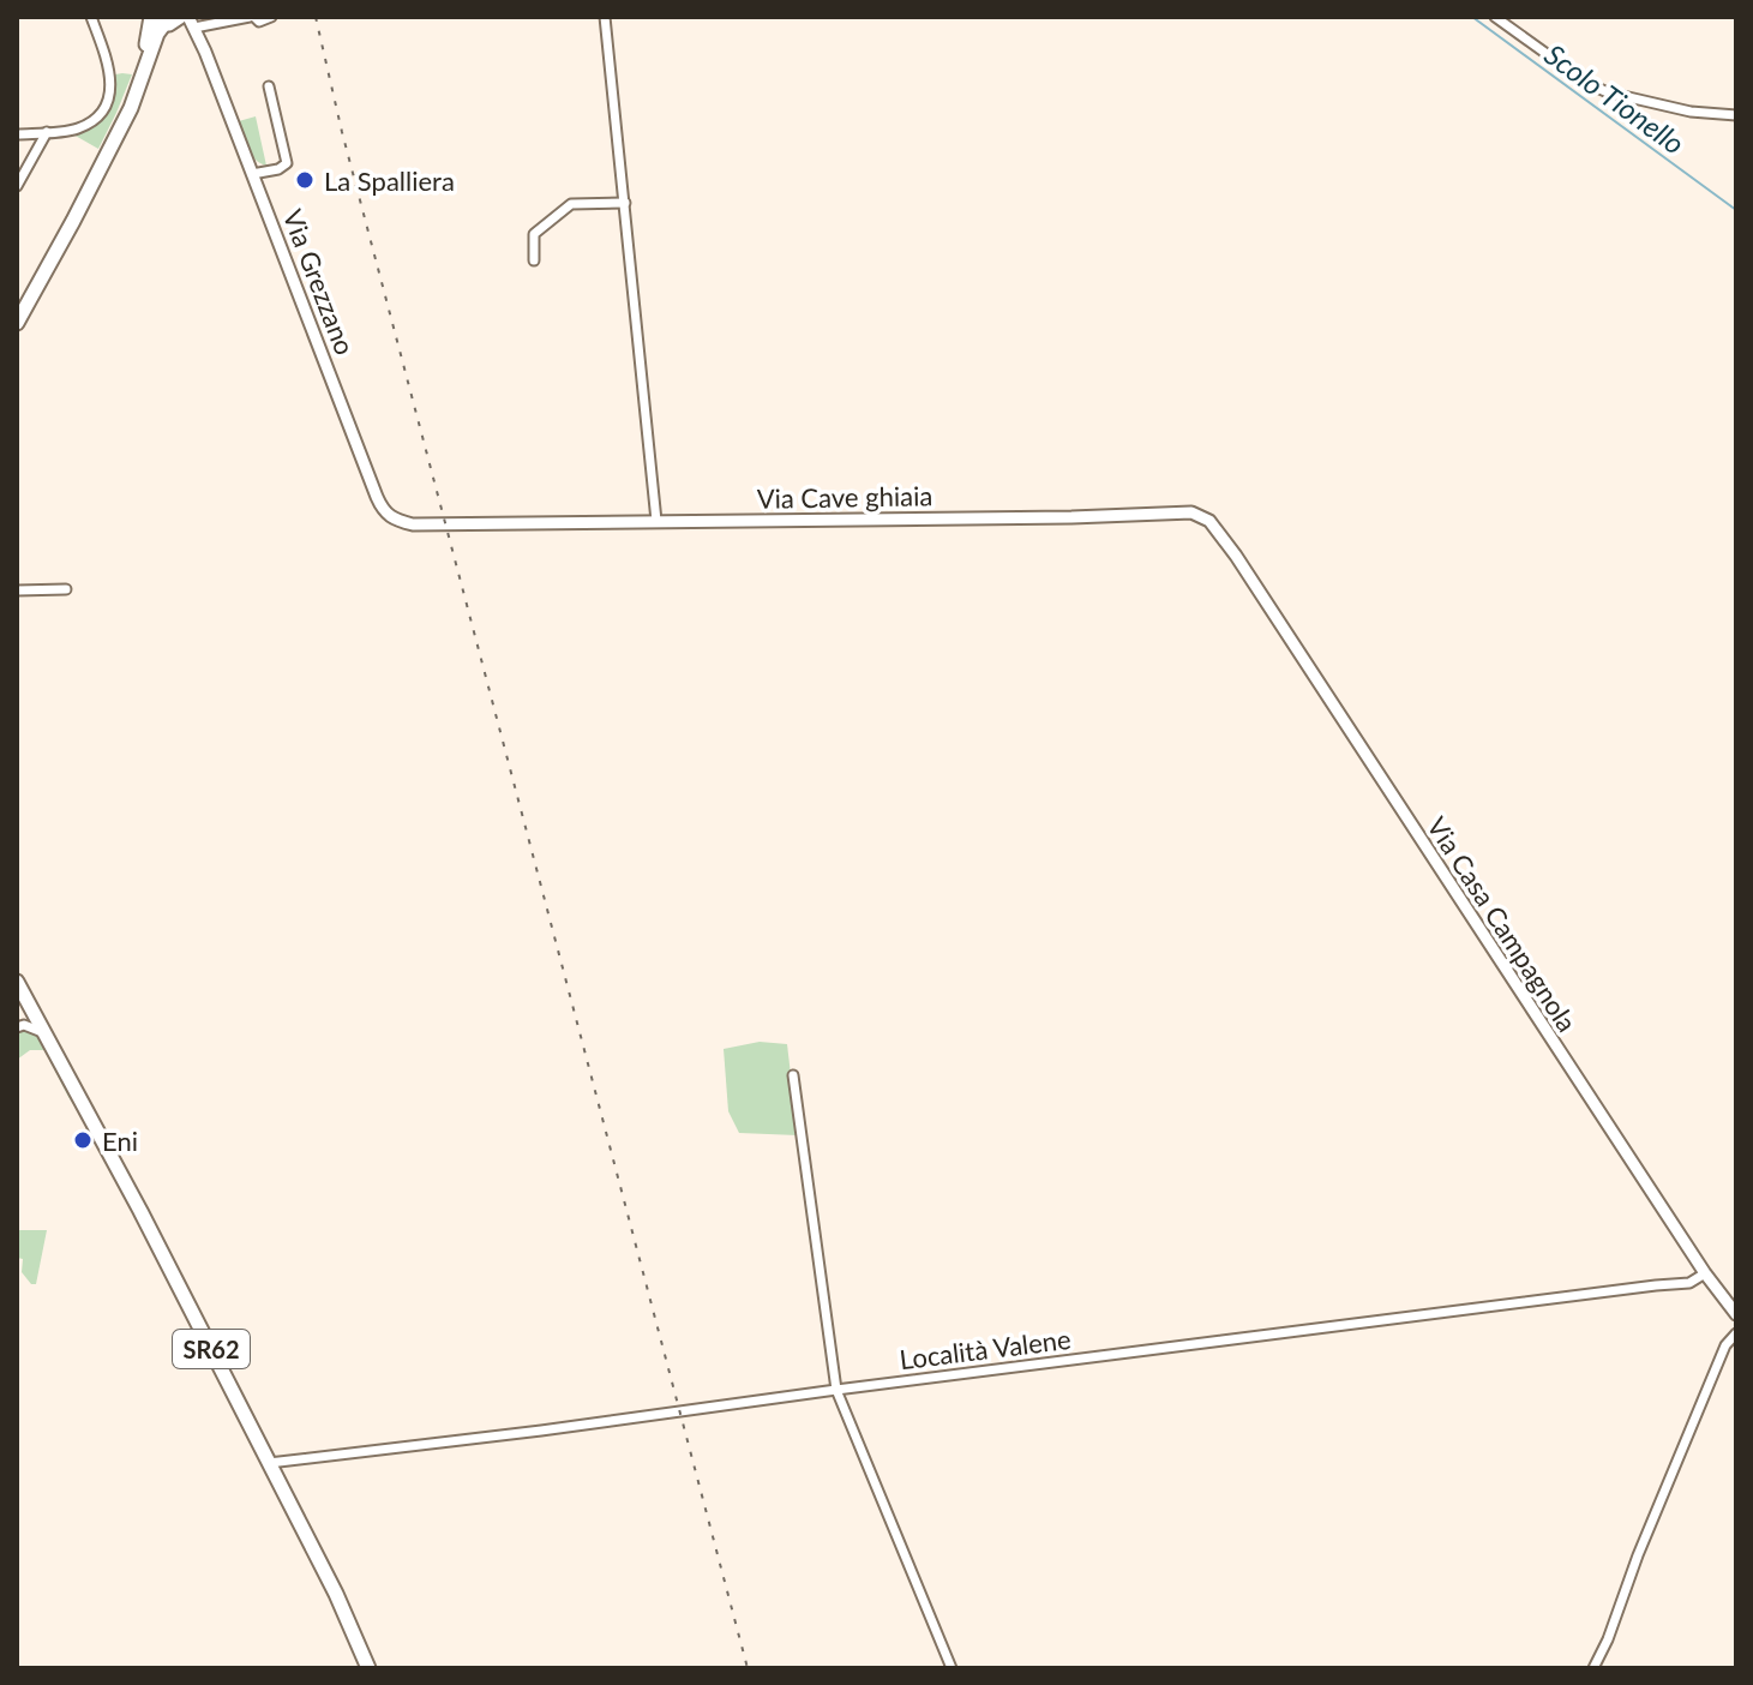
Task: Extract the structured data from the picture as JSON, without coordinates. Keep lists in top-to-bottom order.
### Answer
{
  "streets": {
    "main road": ["SR62"],
    "street": [
      "Via Grezzano",
      "Via Cave ghiaia",
      "Via Casa Campagnola",
      "Località Valene"
    ]
  },
  "crossings": [
    ["Via Grezzano", "Via Cave ghiaia"],
    ["Via Cave ghiaia", "Via Casa Campagnola"],
    ["Via Casa Campagnola", "Località Valene"],
    ["SR62", "Località Valene"]
  ],
  "water": ["Scolo Tionello"],
  "places": ["La Spalliera", "Eni"]
}
